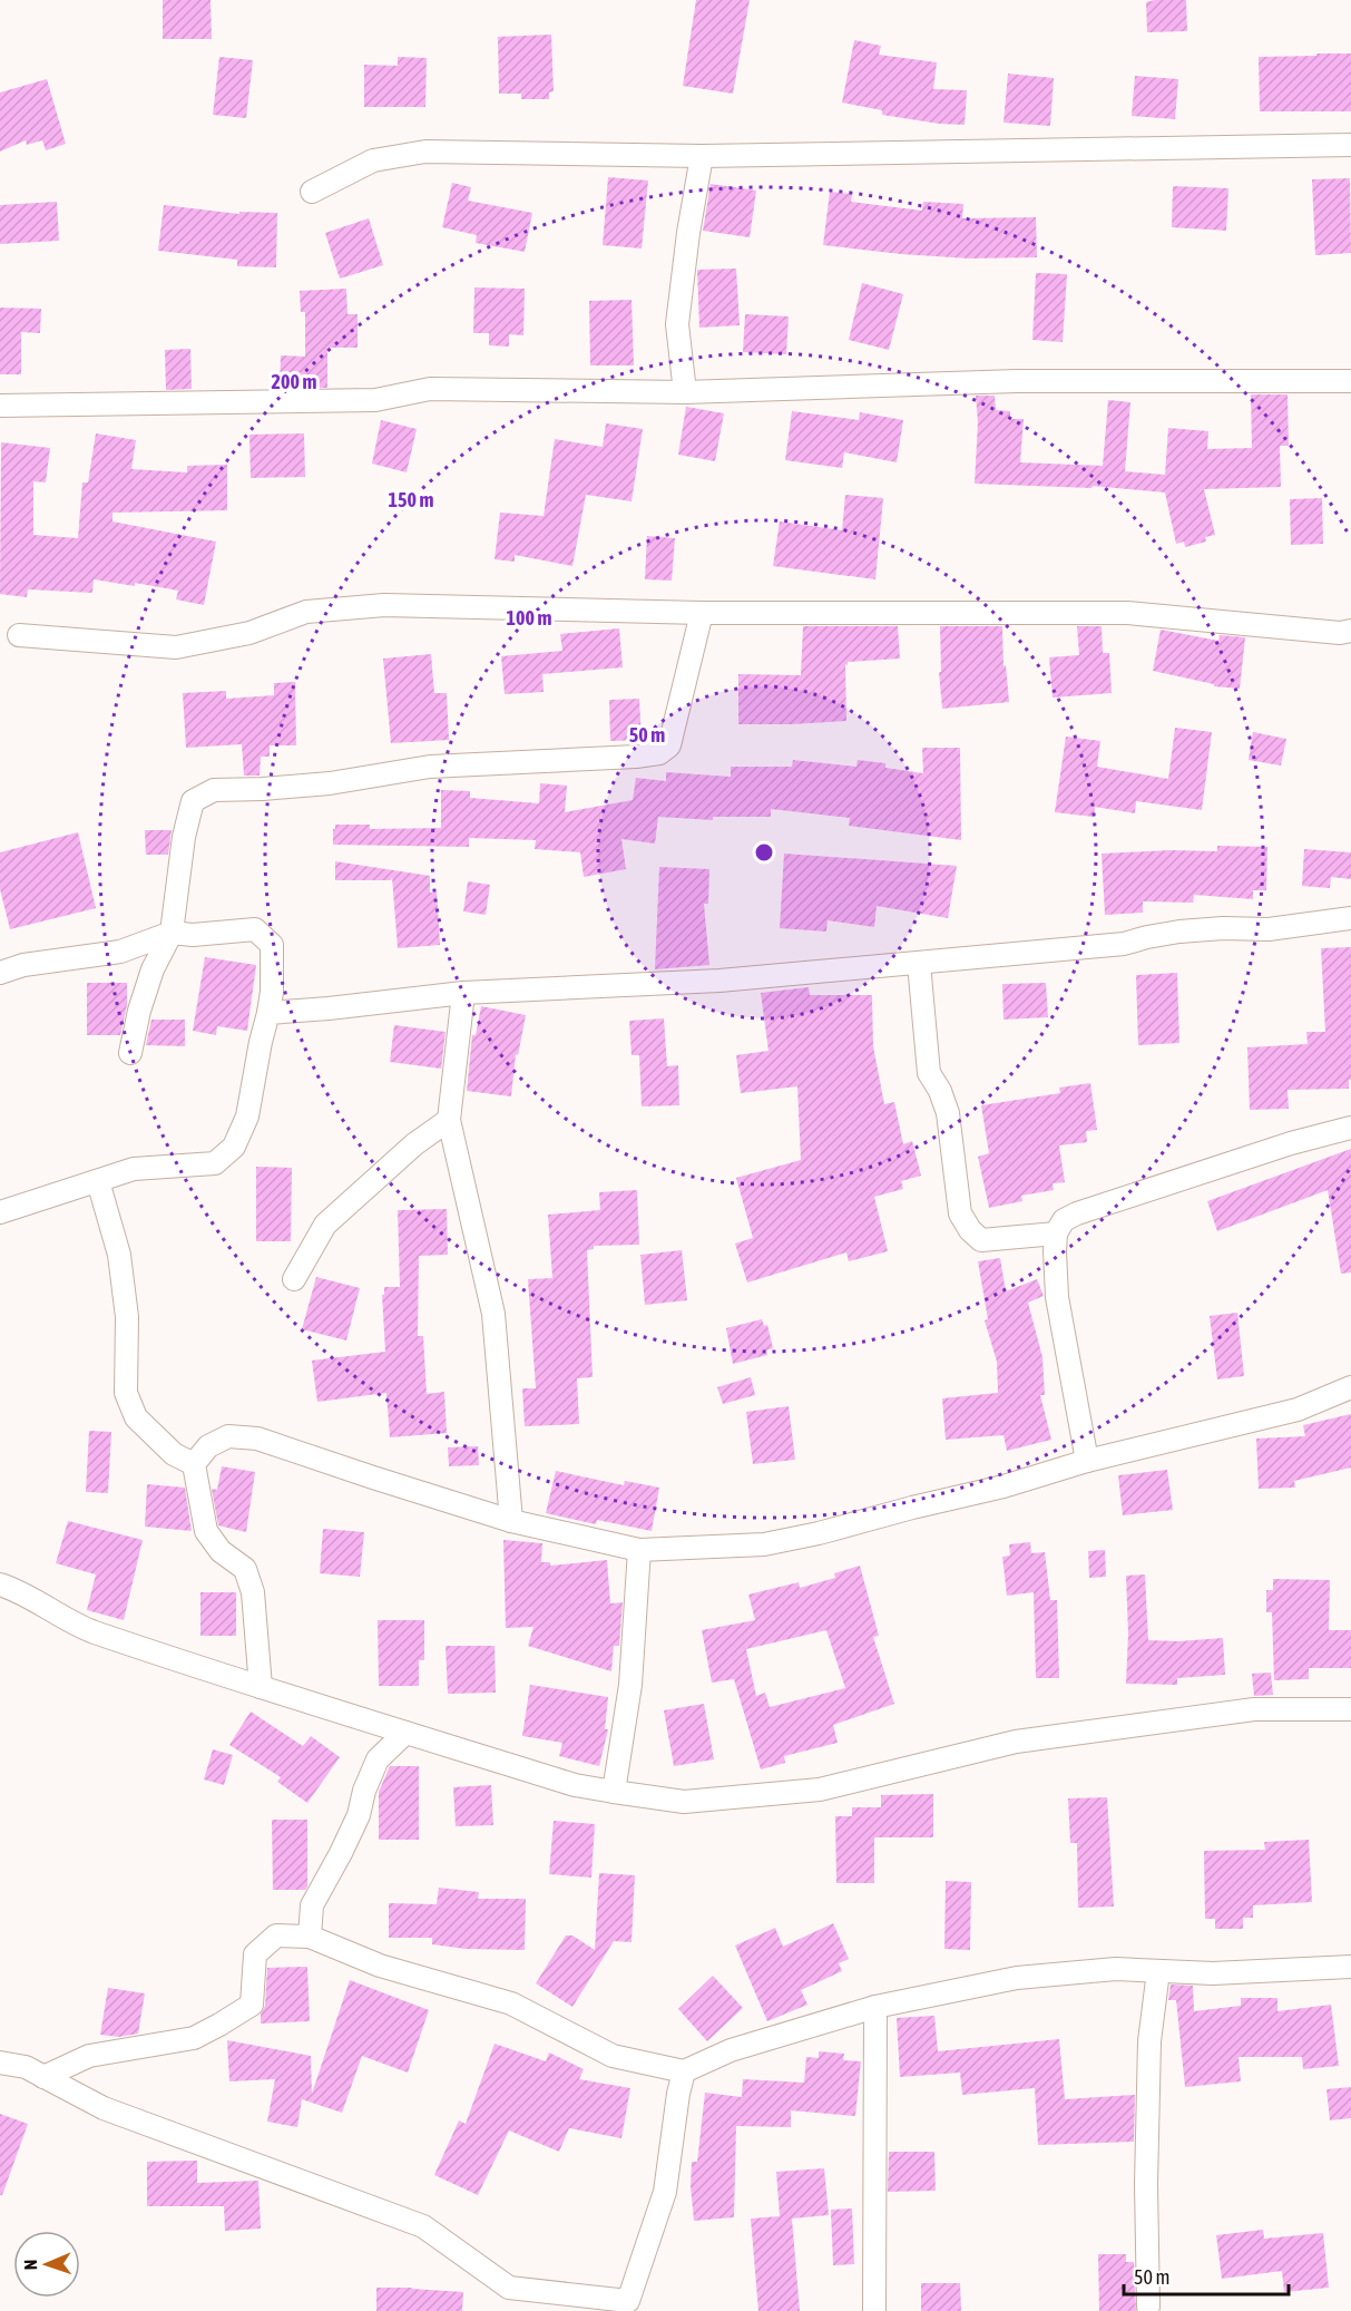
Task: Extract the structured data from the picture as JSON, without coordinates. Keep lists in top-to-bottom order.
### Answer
{
  "scale_bar": "50 m",
  "north": "left",
  "rings": [
    "200 m",
    "150 m",
    "100 m",
    "50 m"
  ]
}
